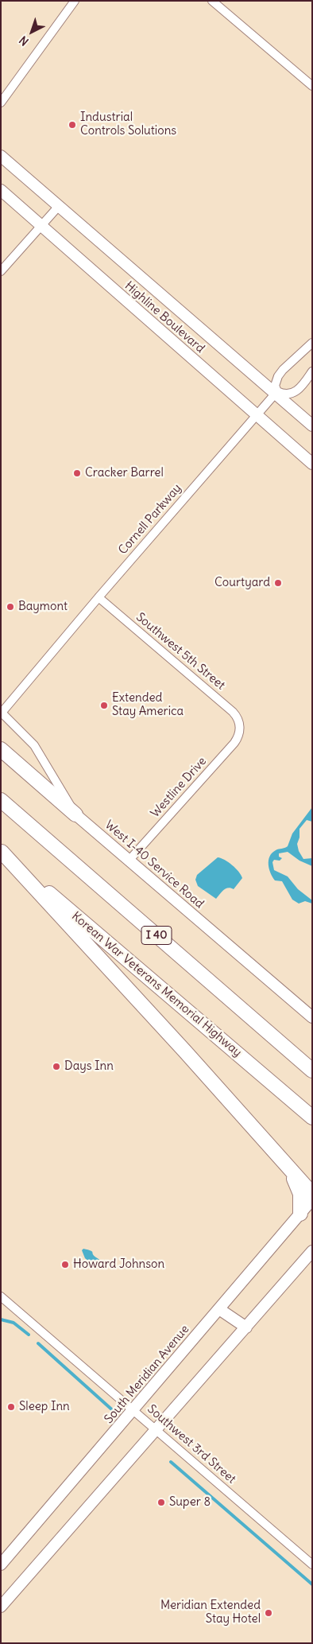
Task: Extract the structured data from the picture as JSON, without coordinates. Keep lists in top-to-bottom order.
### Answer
{
  "streets": {
    "highway": ["I 40", "Korean War Veterans Memorial Highway"],
    "main road": ["Highline Boulevard", "West I-40 Service Road", "South Meridian Avenue"],
    "street": [
      "Cornell Parkway",
      "Southwest 5th Street",
      "Westline Drive",
      "Southwest 3rd Street"
    ]
  },
  "crossings": [
    ["Highline Boulevard", "Cornell Parkway"],
    ["Cornell Parkway", "Southwest 5th Street"],
    ["Cornell Parkway", "West I-40 Service Road"],
    ["Southwest 5th Street", "Westline Drive"],
    ["Westline Drive", "West I-40 Service Road"],
    ["South Meridian Avenue", "Southwest 3rd Street"]
  ],
  "places": [
    "Industrial Controls Solutions",
    "Cracker Barrel",
    "Courtyard",
    "Baymont",
    "Extended Stay America",
    "Days Inn",
    "Howard Johnson",
    "Sleep Inn",
    "Super 8",
    "Meridian Extended Stay Hotel"
  ],
  "north": "bottom left"
}
